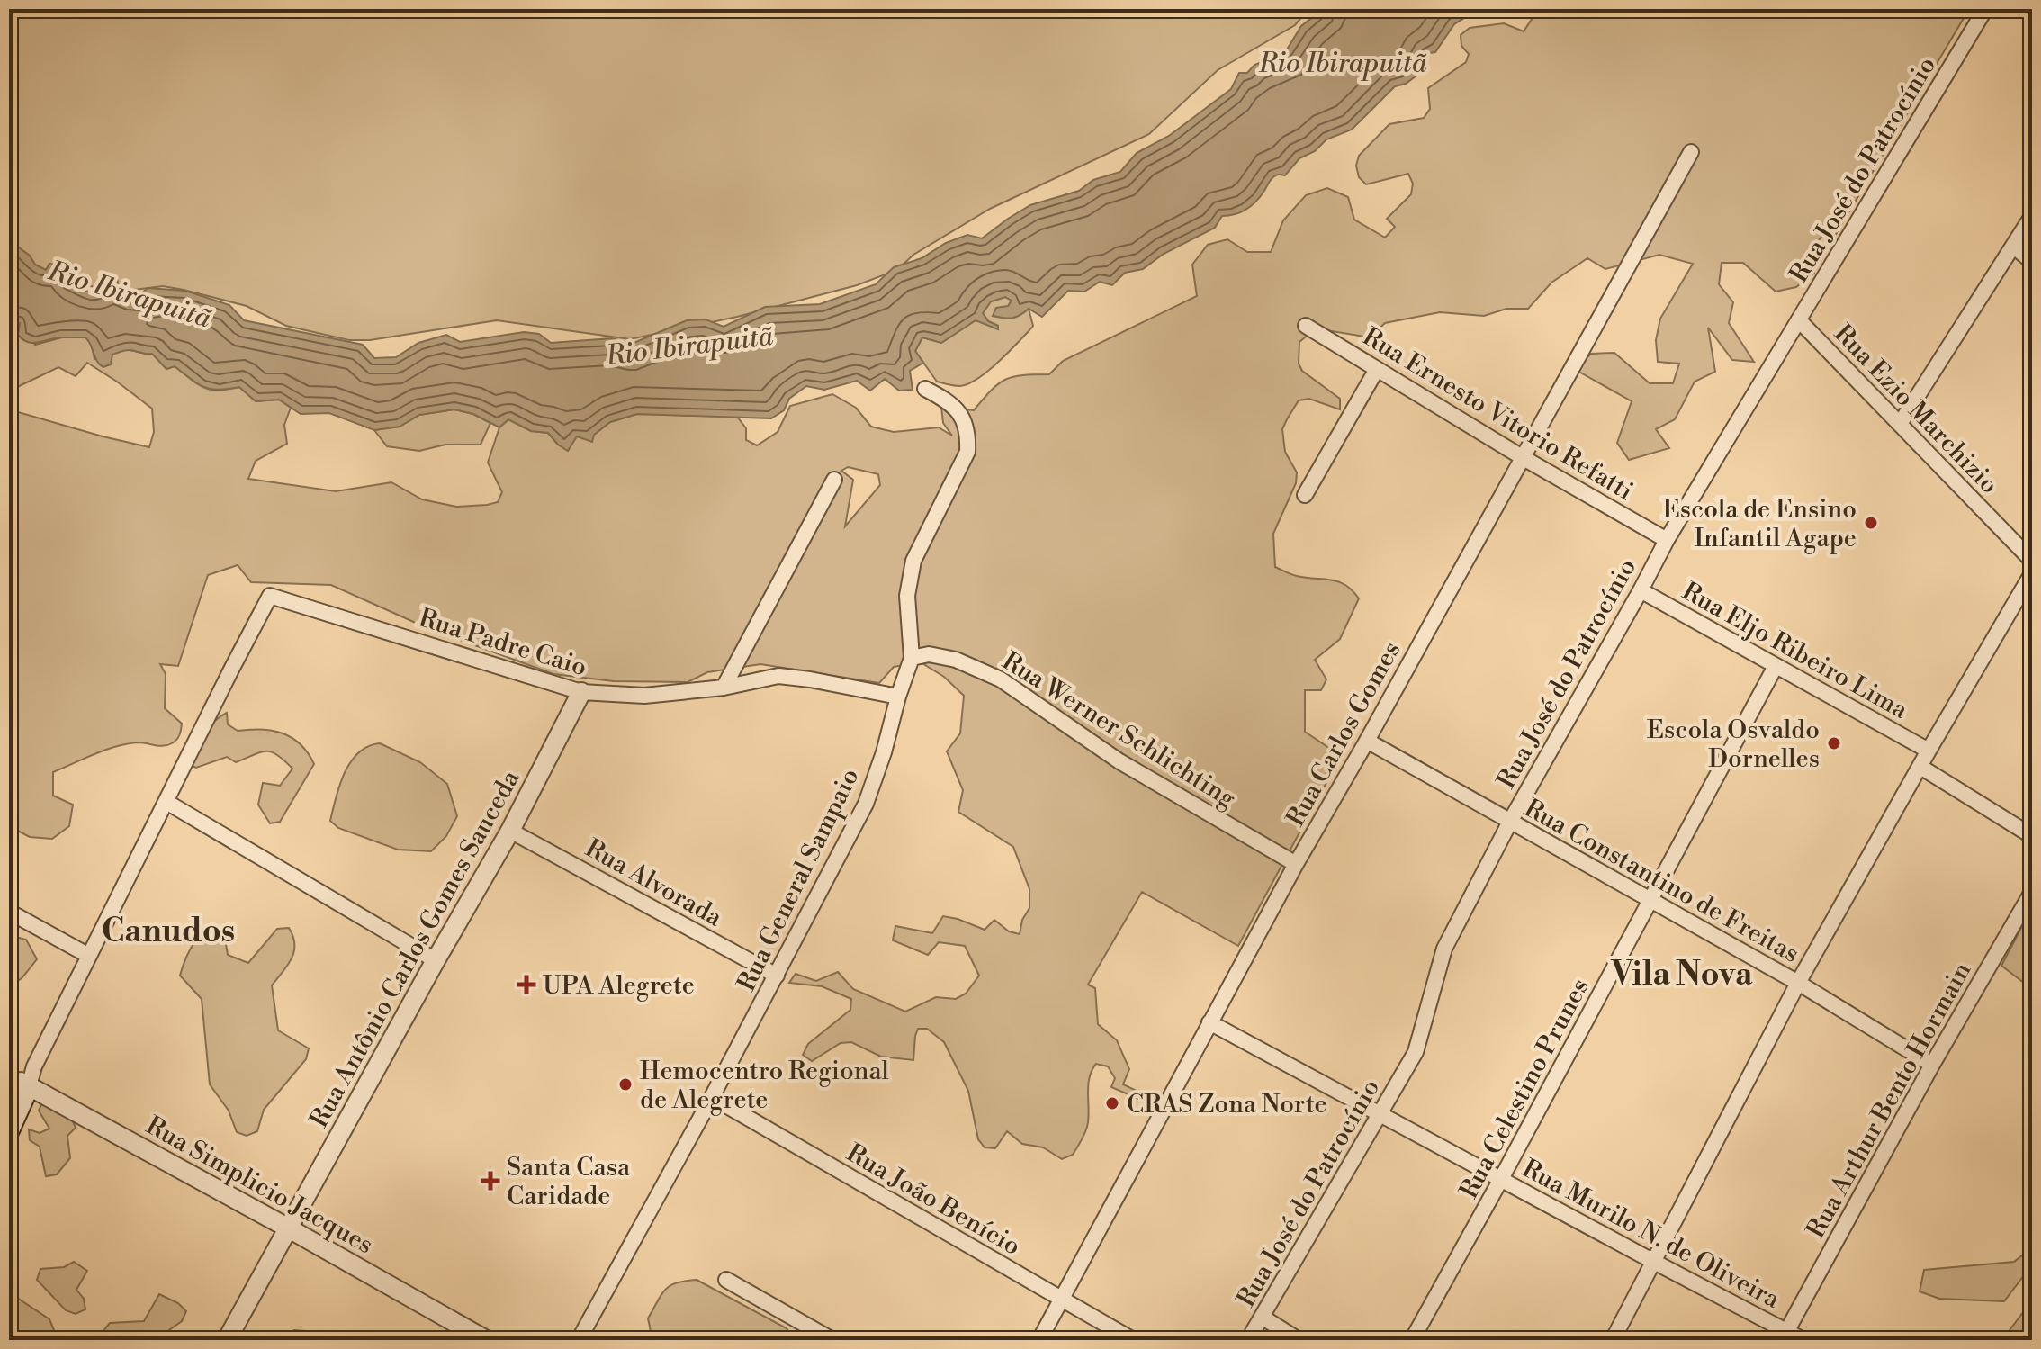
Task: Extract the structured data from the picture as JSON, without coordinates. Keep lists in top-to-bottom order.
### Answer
{
  "streets": {
    "street": [
      "Rua José do Patrocínio",
      "Rua Ezio Marchizio",
      "Rua Ernesto Vitorio Refatti",
      "Rua Padre Caio",
      "Rua Eljo Ribeiro Lima",
      "Rua Werner Schlichting",
      "Rua Carlos Gomes",
      "Rua General Sampaio",
      "Rua Constantino de Freitas",
      "Rua Alvorada",
      "Rua Antônio Carlos Gomes Sauceda",
      "Rua Celestino Prunes",
      "Rua Arthur Bento Hormain",
      "Rua Simplicio Jacques",
      "Rua João Benício",
      "Rua Murilo N. de Oliveira"
    ]
  },
  "crossings": [
    ["Rua José do Patrocínio", "Rua Ezio Marchizio"],
    ["Rua José do Patrocínio", "Rua Ernesto Vitorio Refatti"],
    ["Rua José do Patrocínio", "Rua Eljo Ribeiro Lima"],
    ["Rua José do Patrocínio", "Rua Constantino de Freitas"],
    ["Rua José do Patrocínio", "Rua Murilo N. de Oliveira"],
    ["Rua Ernesto Vitorio Refatti", "Rua Carlos Gomes"],
    ["Rua Padre Caio", "Rua General Sampaio"],
    ["Rua Padre Caio", "Rua Antônio Carlos Gomes Sauceda"],
    ["Rua Eljo Ribeiro Lima", "Rua Celestino Prunes"],
    ["Rua Werner Schlichting", "Rua Carlos Gomes"],
    ["Rua Werner Schlichting", "Rua General Sampaio"],
    ["Rua Carlos Gomes", "Rua Constantino de Freitas"],
    ["Rua Carlos Gomes", "Rua João Benício"],
    ["Rua Carlos Gomes", "Rua Murilo N. de Oliveira"],
    ["Rua General Sampaio", "Rua Alvorada"],
    ["Rua General Sampaio", "Rua João Benício"],
    ["Rua Constantino de Freitas", "Rua Celestino Prunes"],
    ["Rua Constantino de Freitas", "Rua Arthur Bento Hormain"],
    ["Rua Alvorada", "Rua Antônio Carlos Gomes Sauceda"],
    ["Rua Antônio Carlos Gomes Sauceda", "Rua Simplicio Jacques"],
    ["Rua Celestino Prunes", "Rua Murilo N. de Oliveira"],
    ["Rua Arthur Bento Hormain", "Rua Murilo N. de Oliveira"]
  ],
  "districts": ["Canudos", "Vila Nova"],
  "water": ["Rio Ibirapuitã"],
  "places": {
    "other": [
      "Escola de Ensino Infantil Agape",
      "Escola Osvaldo Dornelles",
      "Hemocentro Regional de Alegrete",
      "CRAS Zona Norte"
    ],
    "health": ["UPA Alegrete", "Santa Casa Caridade"]
  }
}
